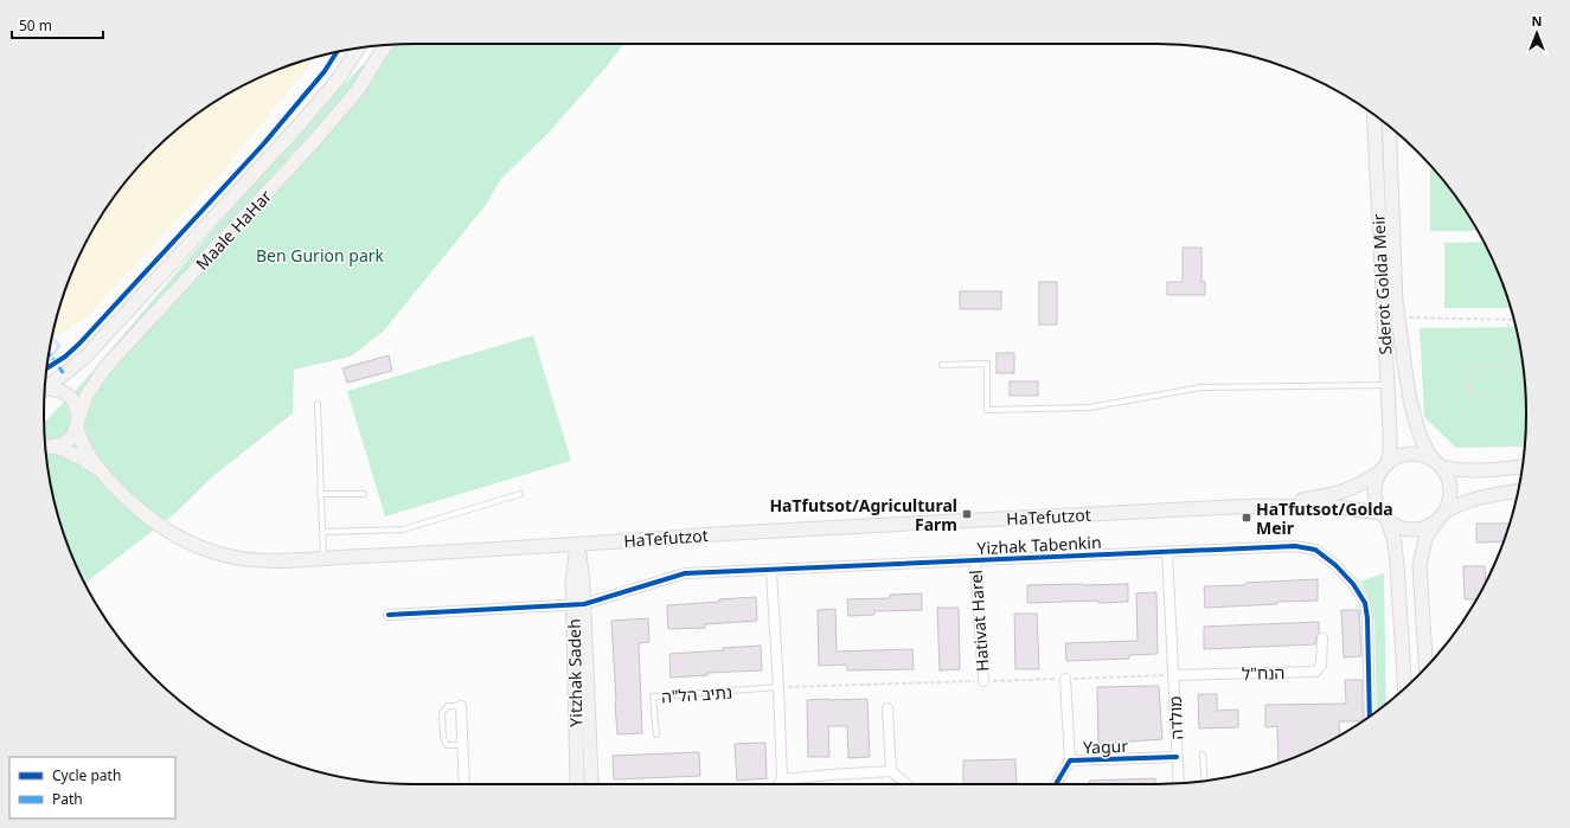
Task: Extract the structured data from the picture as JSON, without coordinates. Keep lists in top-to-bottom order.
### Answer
{
  "streets": {
    "main road": [
      "Maale HaHar",
      "Sderot Golda Meir",
      "HaTefutzot",
      "Yitzhak Sadeh"
    ],
    "street": [
      "Yizhak Tabenkin",
      "Hativat Harel",
      "הנח\"ל",
      "מולדה",
      "Yagur"
    ],
    "lane": ["נתיב הל\"ה"]
  },
  "crossings": [
    ["Maale HaHar", "HaTefutzot"],
    ["Sderot Golda Meir", "HaTefutzot"],
    ["HaTefutzot", "Yitzhak Sadeh"],
    ["Yizhak Tabenkin", "Hativat Harel"],
    ["Yizhak Tabenkin", "Yitzhak Sadeh"],
    ["Yizhak Tabenkin", "מולדה"],
    ["הנח\"ל", "מולדה"],
    ["מולדה", "Yagur"]
  ],
  "parks": ["Ben Gurion park"],
  "places": {
    "transit": ["HaTfutsot/Agricultural Farm", "HaTfutsot/Golda Meir"]
  },
  "legend": ["Cycle path", "Path"],
  "scale_bar": "50 m",
  "north": "top"
}
